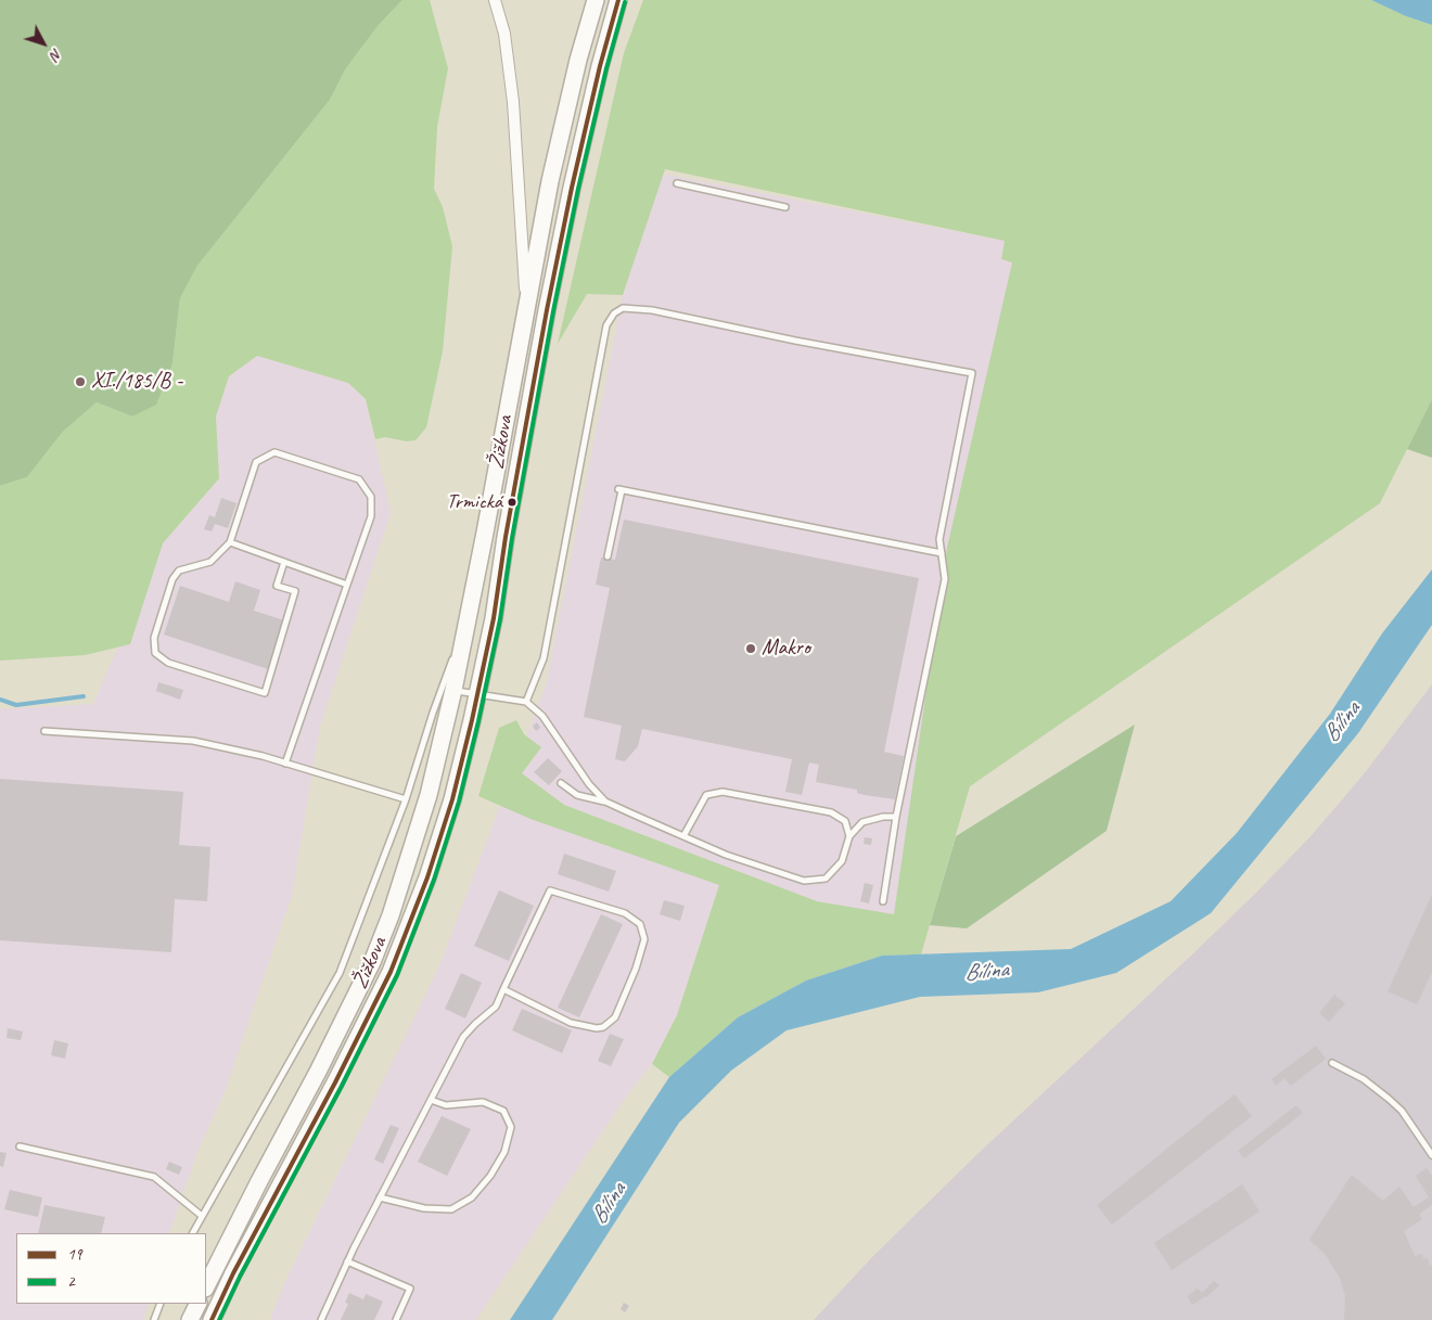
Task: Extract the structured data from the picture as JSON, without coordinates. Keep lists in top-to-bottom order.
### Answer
{
  "streets": {
    "main road": ["Žižkova"]
  },
  "water": ["Bílina"],
  "places": ["XI./185/B -", "Trmická", "Makro"],
  "lines": ["transit line 19", "transit line 2"],
  "legend": ["19", "2"],
  "north": "bottom right"
}
